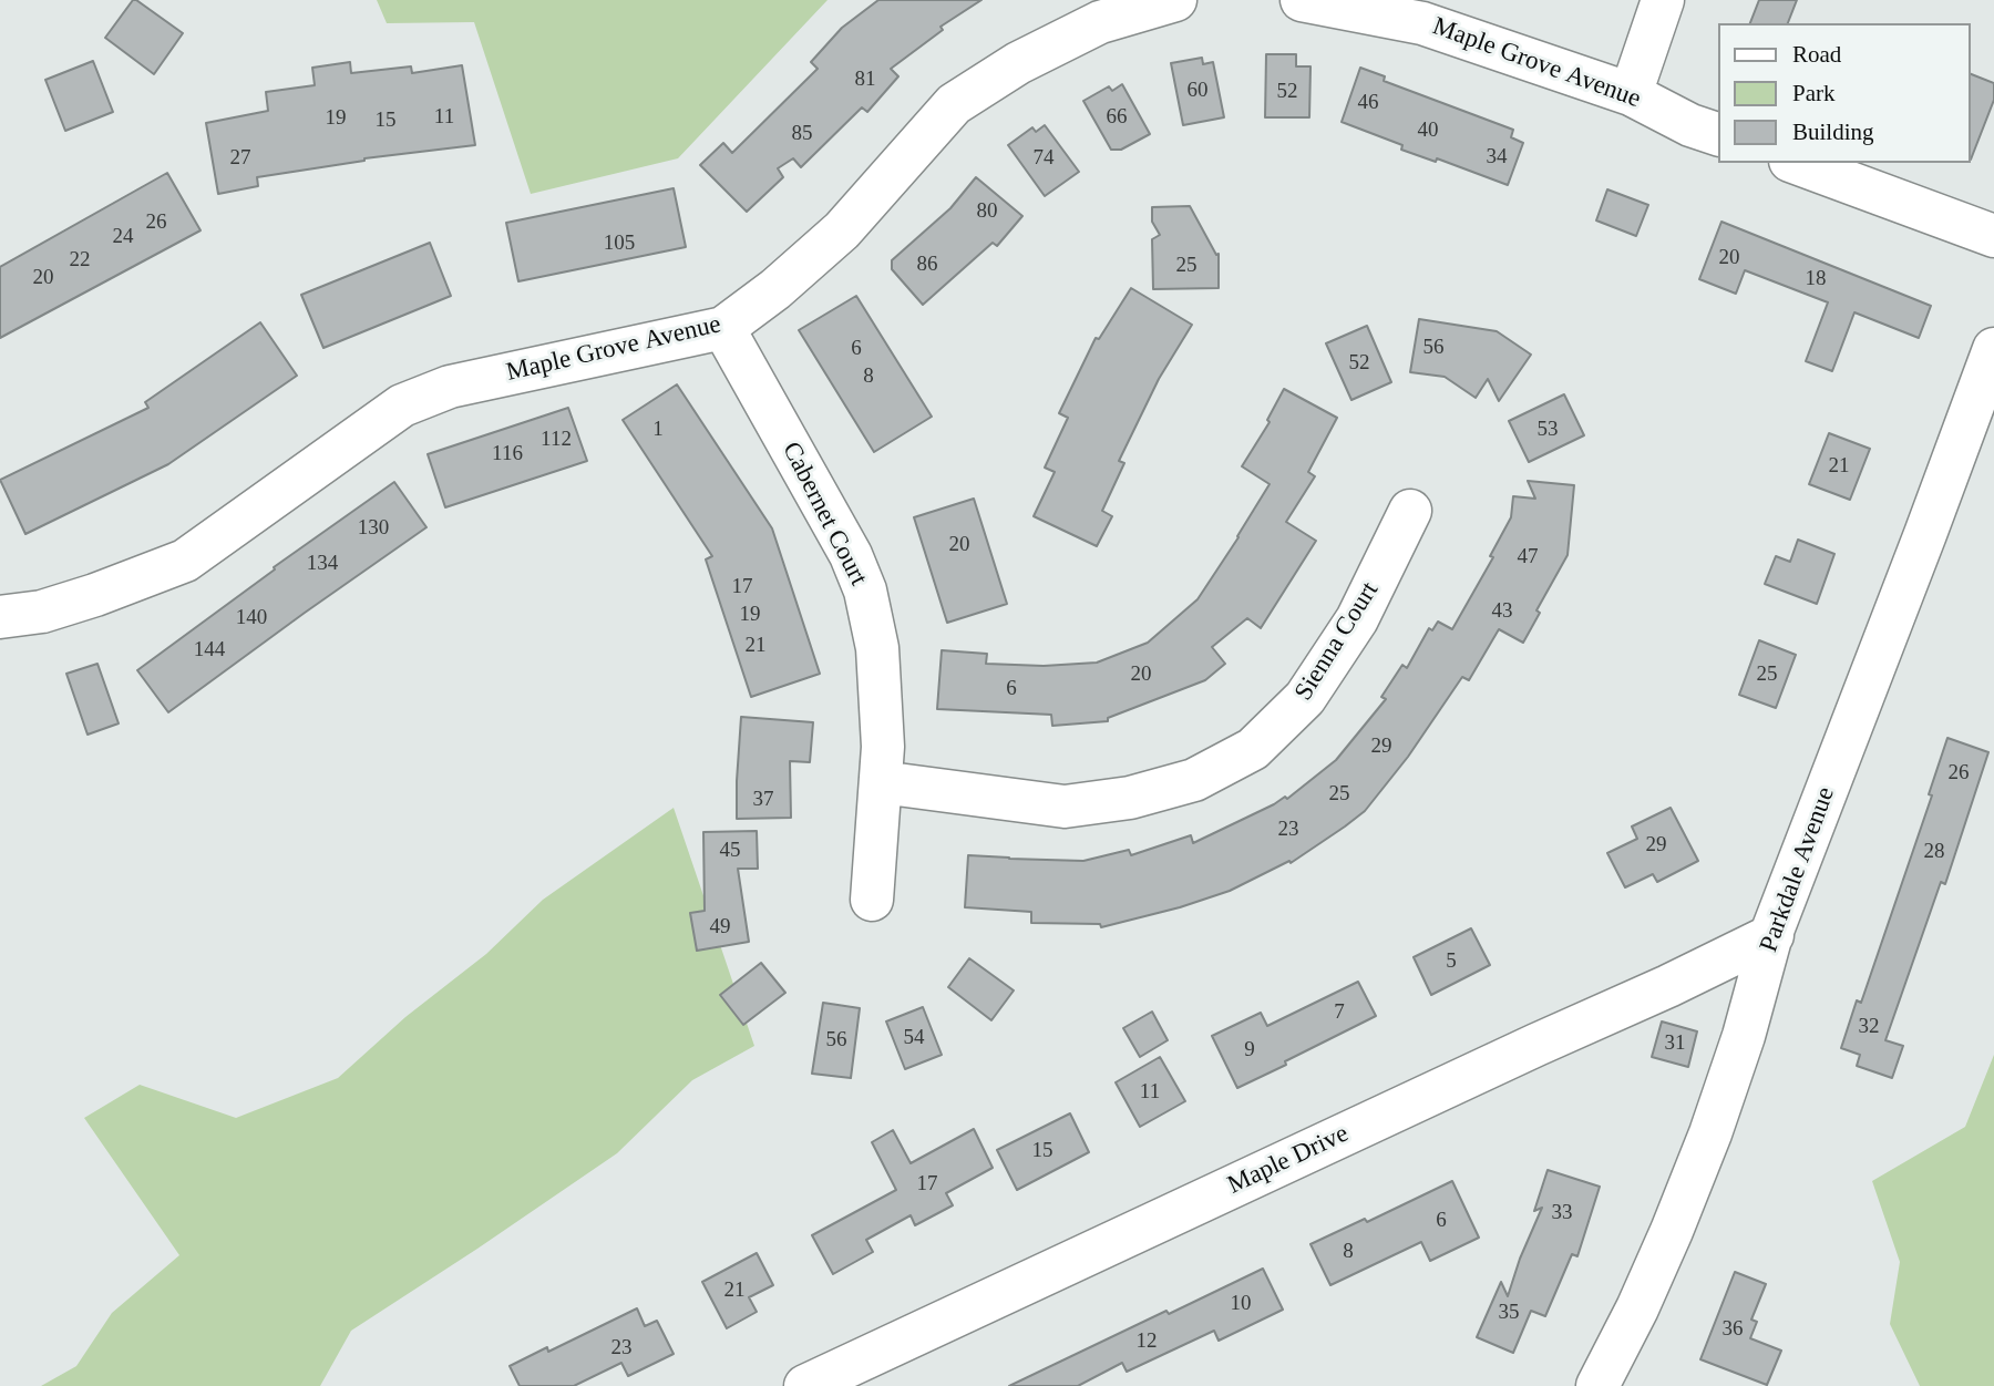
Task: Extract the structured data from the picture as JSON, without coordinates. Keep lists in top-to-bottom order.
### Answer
{
  "streets": {
    "street": [
      "Maple Grove Avenue",
      "Cabernet Court",
      "Sienna Court",
      "Parkdale Avenue",
      "Maple Drive"
    ]
  },
  "crossings": [
    ["Maple Grove Avenue", "Cabernet Court"],
    ["Cabernet Court", "Sienna Court"],
    ["Parkdale Avenue", "Maple Drive"]
  ],
  "house_numbers": [
    "81",
    "60",
    "52",
    "46",
    "11",
    "66",
    "19",
    "15",
    "40",
    "85",
    "34",
    "27",
    "74",
    "80",
    "26",
    "24",
    "105",
    "20",
    "22",
    "86",
    "25",
    "20",
    "18",
    "56",
    "6",
    "52",
    "8",
    "1",
    "53",
    "112",
    "116",
    "21",
    "130",
    "20",
    "47",
    "134",
    "17",
    "43",
    "19",
    "140",
    "21",
    "144",
    "20",
    "25",
    "6",
    "29",
    "26",
    "25",
    "37",
    "23",
    "29",
    "45",
    "28",
    "49",
    "5",
    "7",
    "32",
    "54",
    "56",
    "31",
    "9",
    "11",
    "15",
    "17",
    "33",
    "6",
    "8",
    "21",
    "10",
    "35",
    "36",
    "12",
    "23"
  ],
  "legend": ["Road", "Park", "Building"]
}
